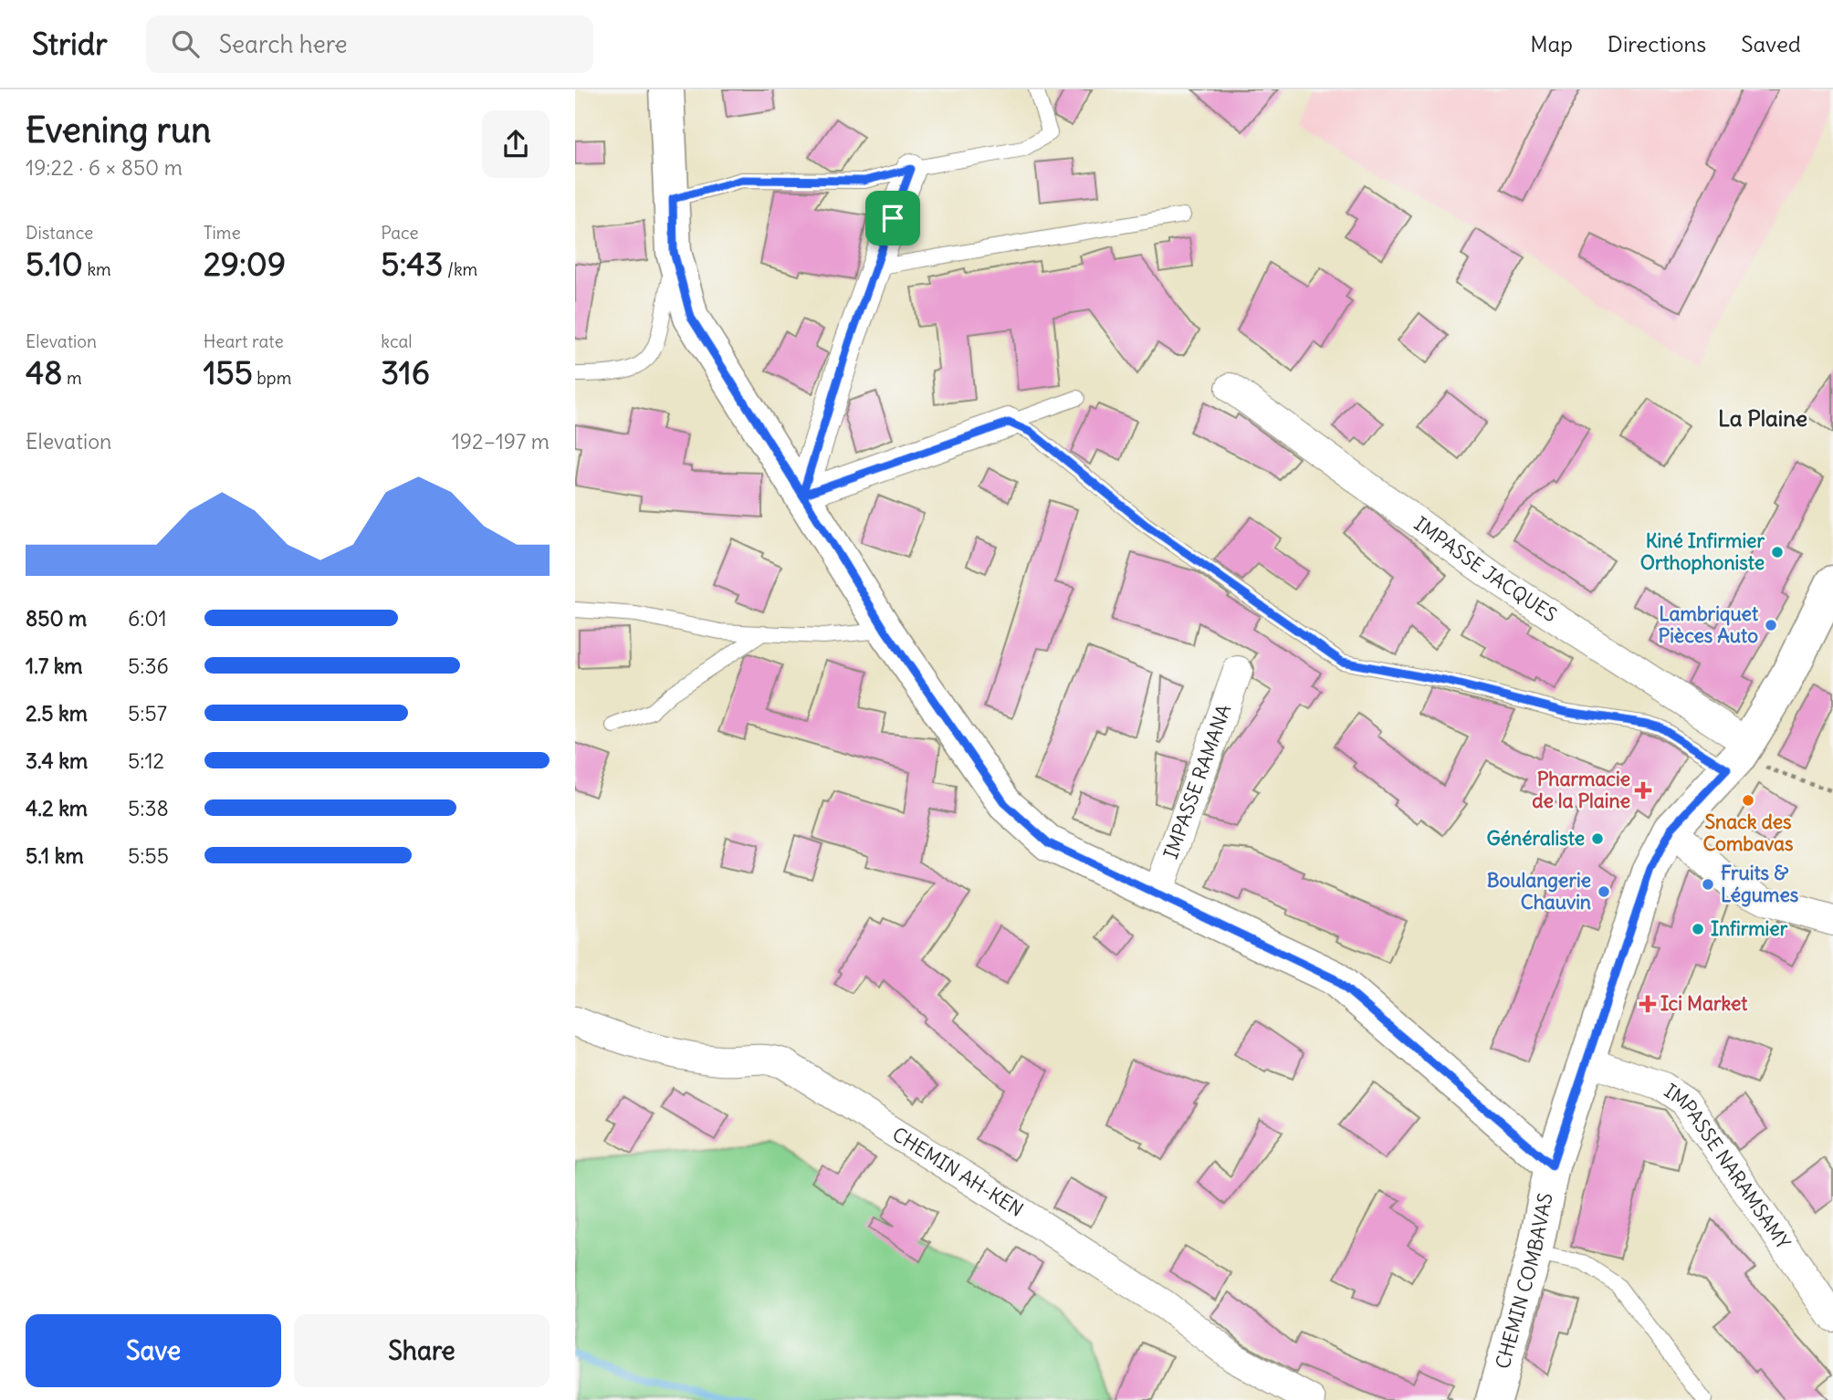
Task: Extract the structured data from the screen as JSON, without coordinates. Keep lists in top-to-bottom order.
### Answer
{
  "streets": {
    "street": [
      "IMPASSE JACQUES",
      "IMPASSE RAMANA",
      "IMPASSE NARAMSAMY",
      "CHEMIN AH-KEN",
      "CHEMIN COMBAVAS"
    ]
  },
  "crossings": [
    ["IMPASSE JACQUES", "CHEMIN COMBAVAS"],
    ["IMPASSE NARAMSAMY", "CHEMIN COMBAVAS"]
  ],
  "districts": ["La Plaine"],
  "places": {
    "other": [
      "Kiné Infirmier Orthophoniste",
      "Lambriquet Pièces Auto",
      "Snack des Combavas",
      "Généraliste",
      "Fruits & Légumes",
      "Boulangerie Chauvin",
      "Infirmier"
    ],
    "health": ["Pharmacie de la Plaine", "Ici Market"]
  },
  "page": {
    "header": "Stridr",
    "search": "Search here",
    "nav": ["Map", "Directions", "Saved"],
    "heading": ["Evening run", "19:22 · 6 × 850 m"],
    "stats": [
      ["Distance", "5.10 km"],
      ["Time", "29:09"],
      ["Pace", "5:43 /km"],
      ["Elevation", "48 m"],
      ["Heart rate", "155 bpm"],
      ["kcal", "316"]
    ],
    "chart": ["Elevation", "192–197 m"],
    "list": [
      {
        "name": "850 m",
        "note": "6:01"
      },
      {
        "name": "1.7 km",
        "note": "5:36"
      },
      {
        "name": "2.5 km",
        "note": "5:57"
      },
      {
        "name": "3.4 km",
        "note": "5:12"
      },
      {
        "name": "4.2 km",
        "note": "5:38"
      },
      {
        "name": "5.1 km",
        "note": "5:55"
      }
    ],
    "buttons": ["Save", "Share"]
  }
}
